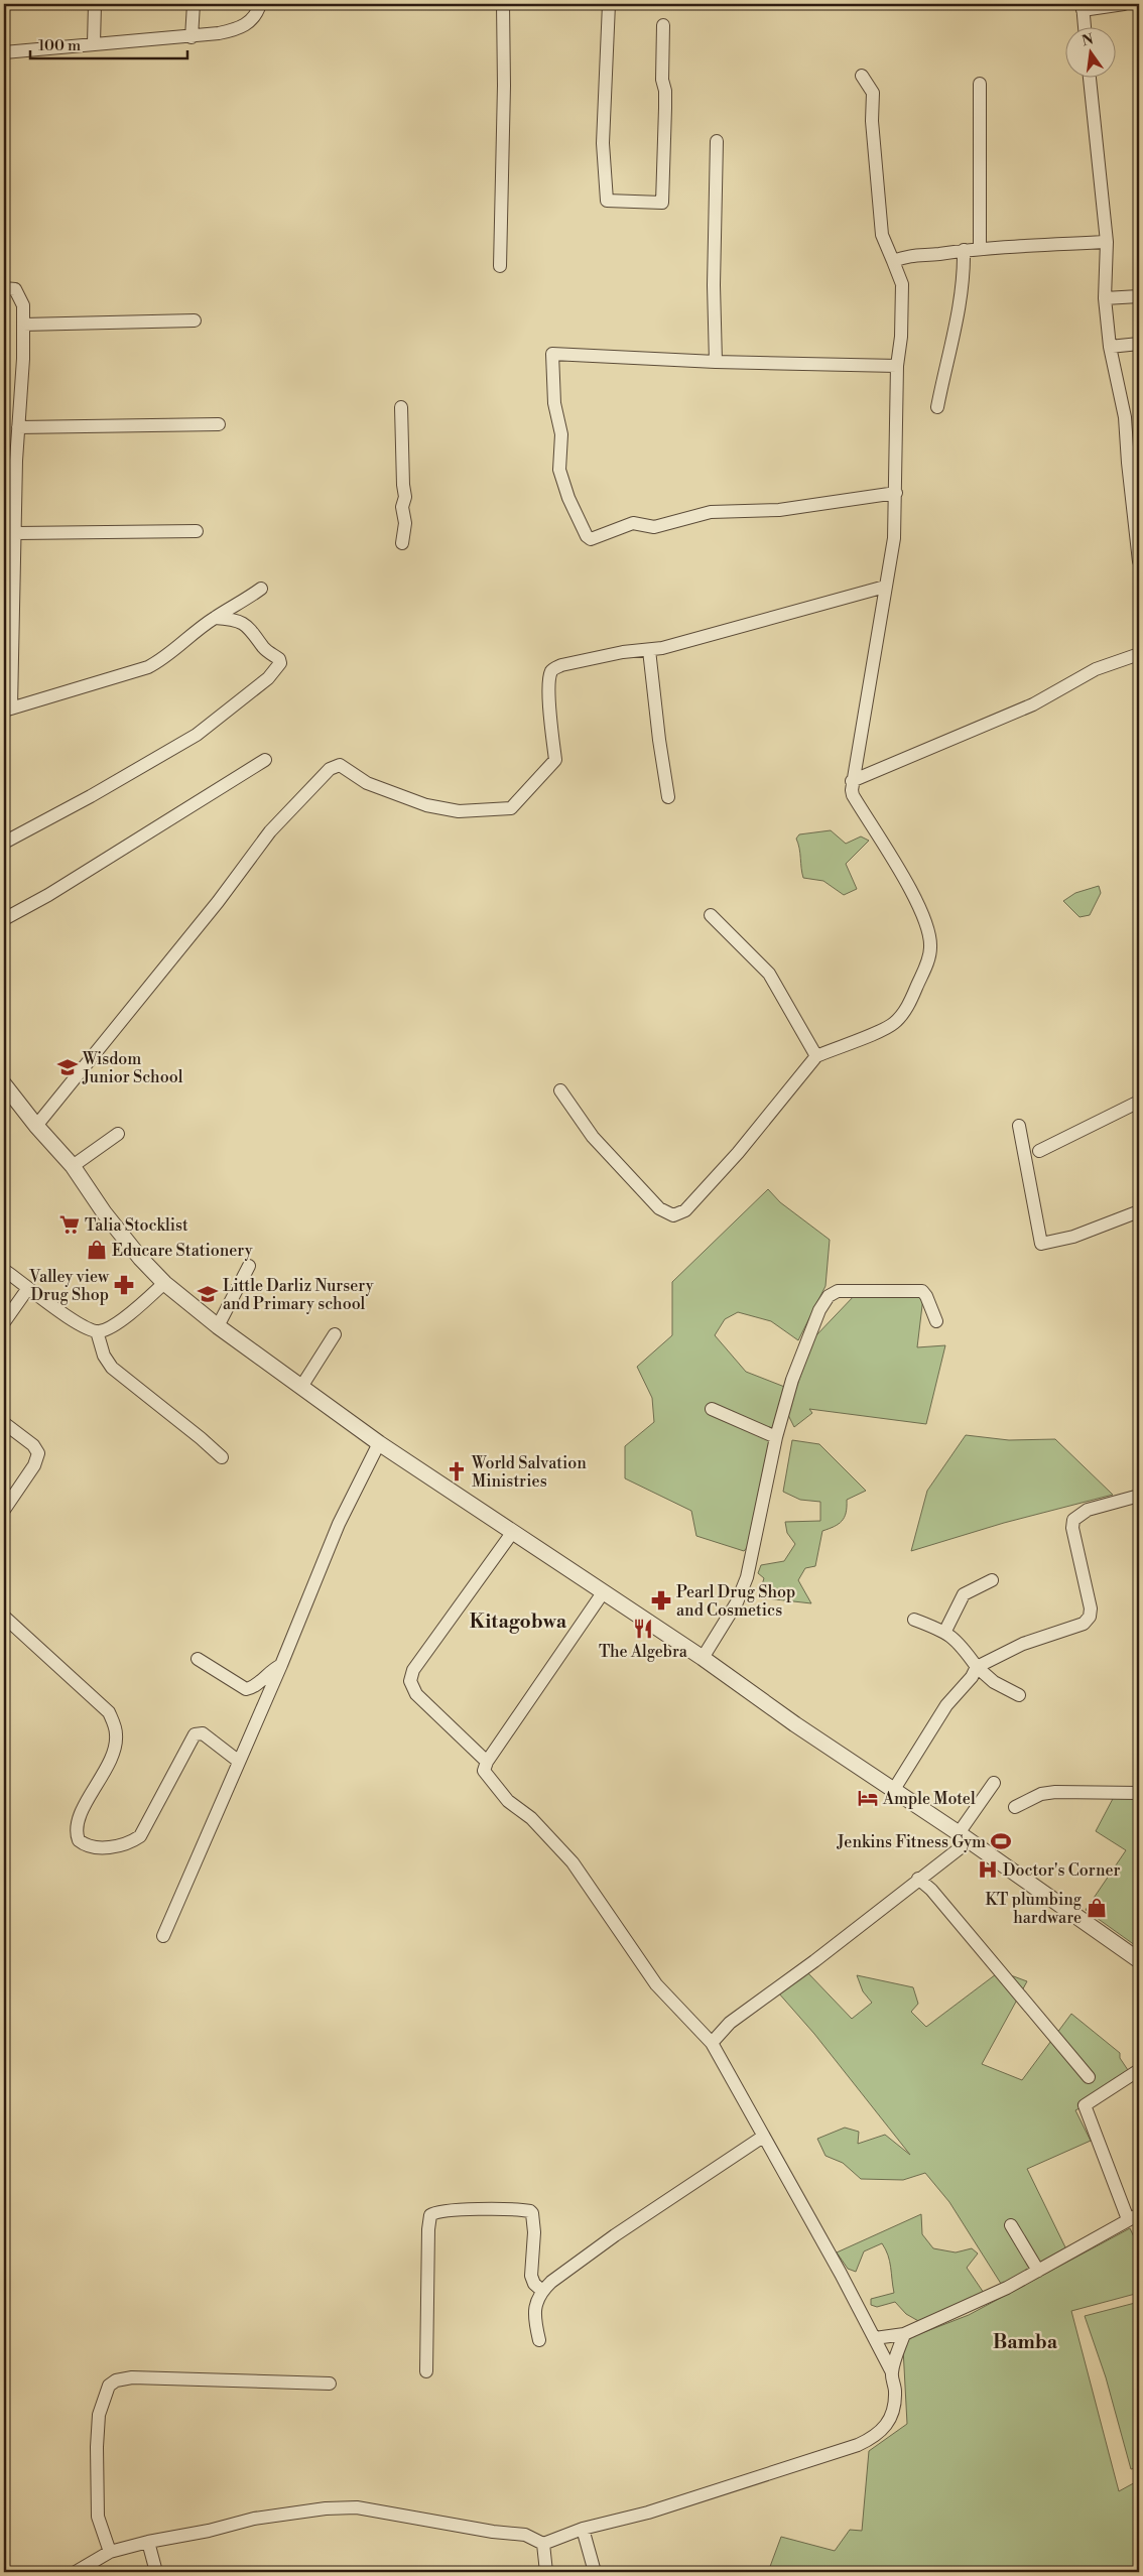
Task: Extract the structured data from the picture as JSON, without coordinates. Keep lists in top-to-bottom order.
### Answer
{
  "districts": ["Kitagobwa", "Bamba"],
  "places": {
    "school or university": ["Wisdom Junior School", "Little Darliz Nursery and Primary school"],
    "supermarket": ["Talia Stocklist"],
    "shop": ["Educare Stationery", "KT plumbing hardware"],
    "pharmacy": ["Valley view Drug Shop", "Pearl Drug Shop and Cosmetics"],
    "church": ["World Salvation Ministries"],
    "restaurant": ["The Algebra"],
    "hotel": ["Ample Motel"],
    "sports": ["Jenkins Fitness Gym"],
    "hospital": ["Doctor's Corner"]
  },
  "scale_bar": "100 m",
  "north": "top"
}
